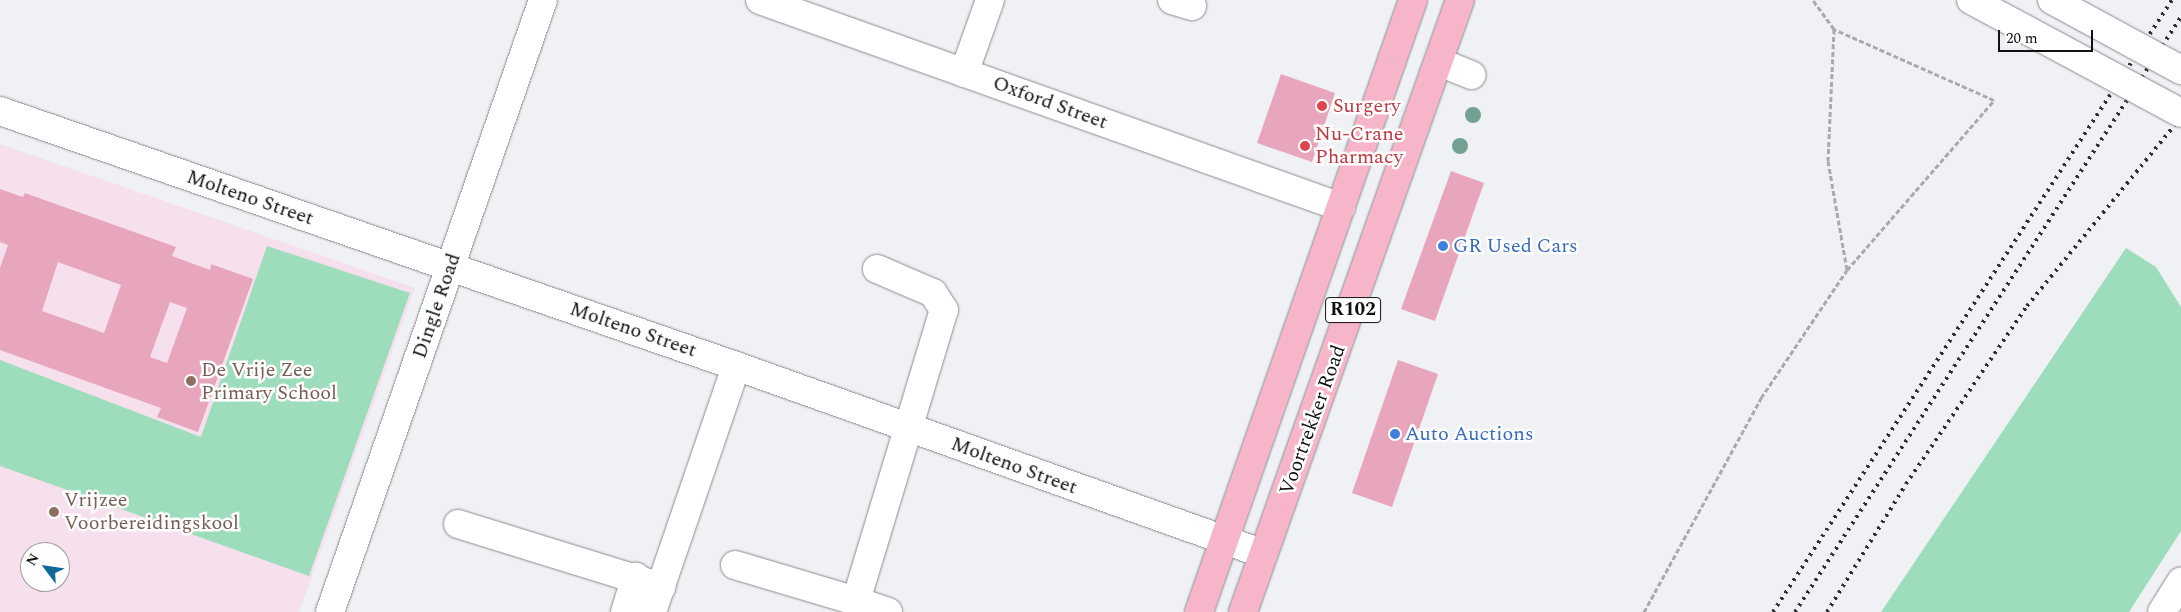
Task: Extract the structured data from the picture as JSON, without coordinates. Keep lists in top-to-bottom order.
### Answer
{
  "streets": {
    "main road": ["R102", "Voortrekker Road"],
    "street": ["Oxford Street", "Molteno Street", "Dingle Road"]
  },
  "crossings": [
    ["Oxford Street", "R102"],
    ["Molteno Street", "Dingle Road"],
    ["Molteno Street", "R102"],
    ["Molteno Street", "Voortrekker Road"]
  ],
  "places": [
    "Surgery",
    "Nu-Crane Pharmacy",
    "GR Used Cars",
    "De Vrije Zee Primary School",
    "Auto Auctions",
    "Vrijzee Voorbereidingskool"
  ],
  "scale_bar": "20 m",
  "north": "top left"
}
